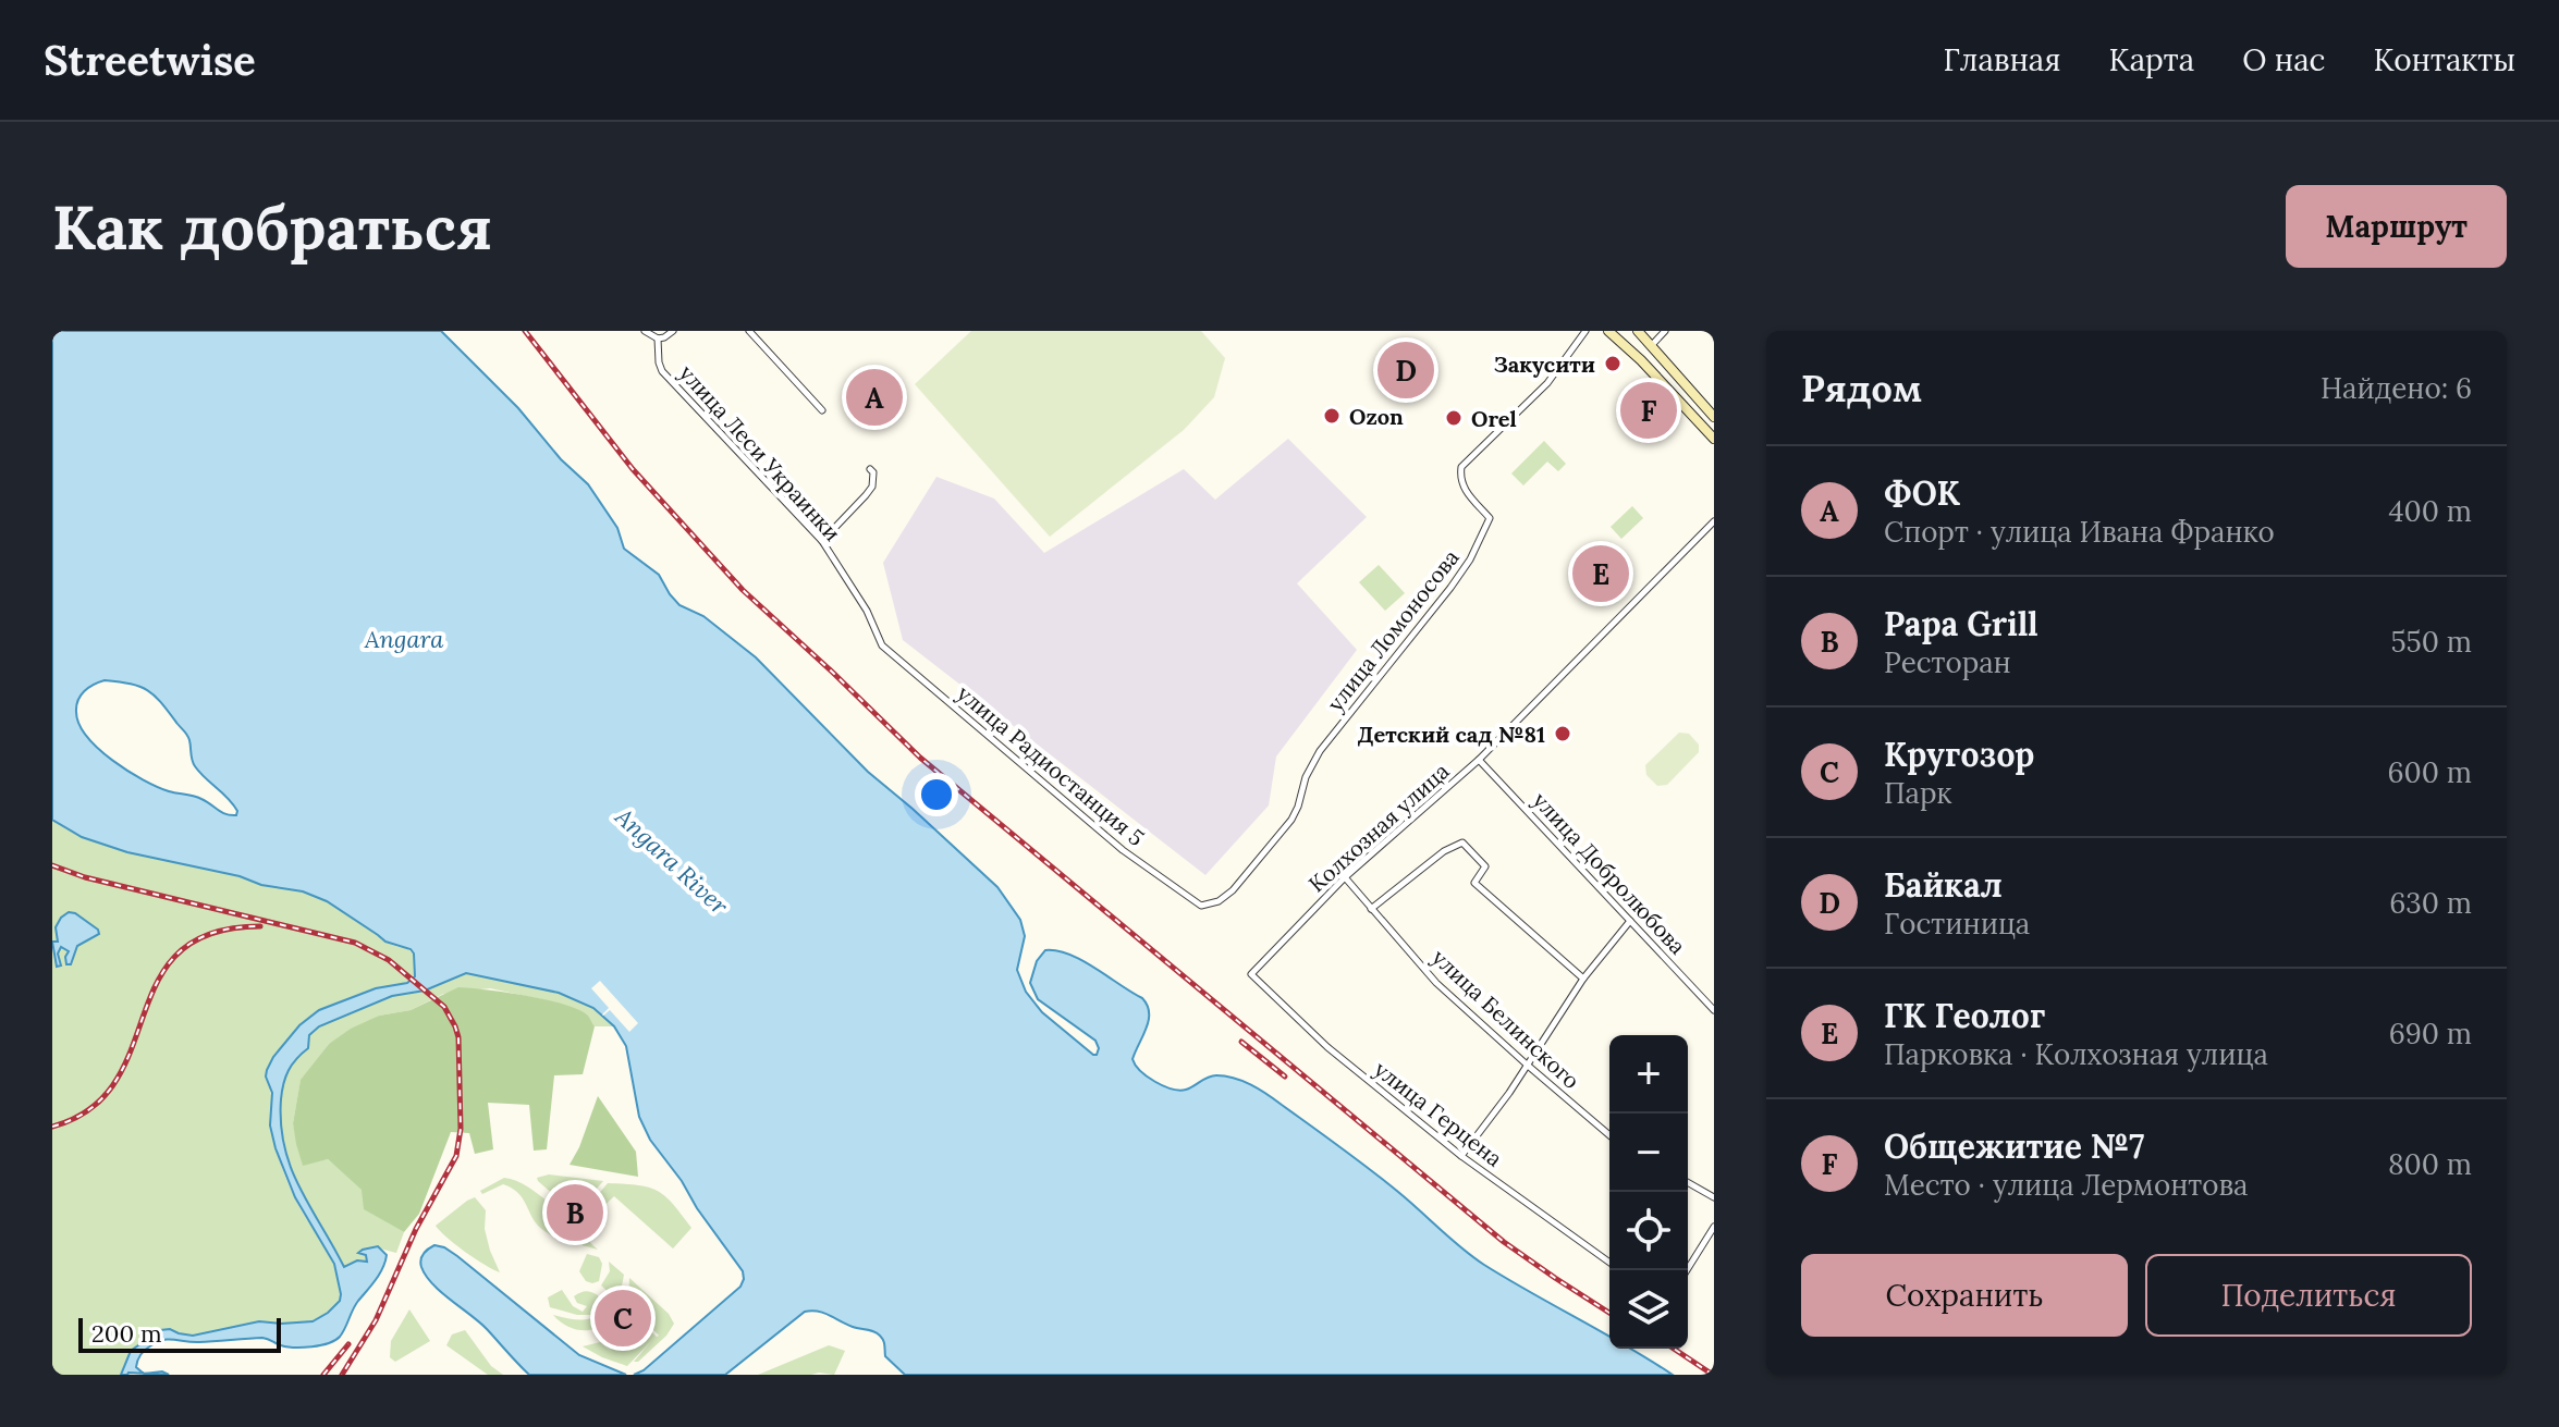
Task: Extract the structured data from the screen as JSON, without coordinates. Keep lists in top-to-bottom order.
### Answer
{
  "streets": {
    "street": [
      "улица Леси Украинки",
      "улица Ломоносова",
      "улица Радиостанция 5",
      "Колхозная улица",
      "улица Добролюбова",
      "улица Белинского",
      "улица Герцена"
    ]
  },
  "crossings": [
    ["улица Леси Украинки", "улица Радиостанция 5"],
    ["улица Ломоносова", "улица Радиостанция 5"],
    ["Колхозная улица", "улица Добролюбова"],
    ["Колхозная улица", "улица Белинского"],
    ["Колхозная улица", "улица Герцена"]
  ],
  "water": ["Angara", "Angara River"],
  "places": [
    "Закусити",
    "Ozon",
    "Orel",
    "Детский сад №81"
  ],
  "scale_bar": "200 m",
  "page": {
    "header": "Streetwise",
    "nav": [
      "Главная",
      "Карта",
      "О нас",
      "Контакты"
    ],
    "buttons": [
      "Маршрут",
      ["Сохранить", "Поделиться"]
    ],
    "title": "Как добраться",
    "heading": ["Рядом", "Найдено: 6"],
    "pins": [
      "D",
      "A",
      "F",
      "E",
      "B",
      "C"
    ],
    "list": [
      {
        "mark": "A",
        "name": "ФОК",
        "note": "Спорт · улица Ивана Франко",
        "value": "400 m"
      },
      {
        "mark": "B",
        "name": "Papa Grill",
        "note": "Ресторан",
        "value": "550 m"
      },
      {
        "mark": "C",
        "name": "Кругозор",
        "note": "Парк",
        "value": "600 m"
      },
      {
        "mark": "D",
        "name": "Байкал",
        "note": "Гостиница",
        "value": "630 m"
      },
      {
        "mark": "E",
        "name": "ГК Геолог",
        "note": "Парковка · Колхозная улица",
        "value": "690 m"
      },
      {
        "mark": "F",
        "name": "Общежитие №7",
        "note": "Место · улица Лермонтова",
        "value": "800 m"
      }
    ],
    "map_buttons": ["+", "−"],
    "scale": "200 m"
  }
}
